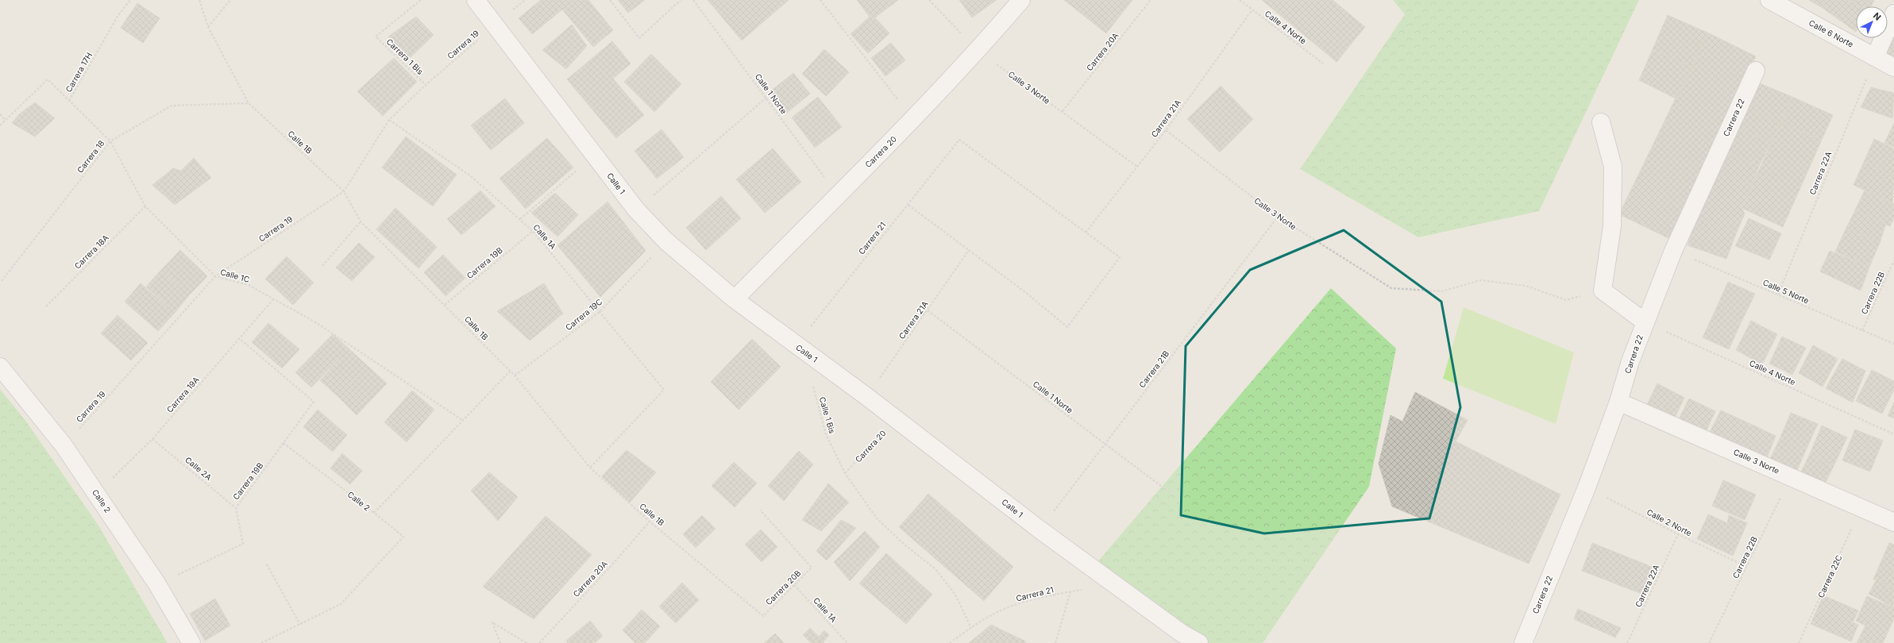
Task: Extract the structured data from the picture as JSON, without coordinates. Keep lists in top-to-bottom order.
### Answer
{
  "streets": {
    "street": [
      "Calle 6 Norte",
      "Calle 3 Norte",
      "Carrera 22",
      "Carrera 20",
      "Calle 1",
      "Calle 2"
    ],
    "path": [
      "Calle 4 Norte",
      "Carrera 19",
      "Carrera 20A",
      "Carrera 1 Bis",
      "Carrera 17H",
      "Calle 1 Norte",
      "Carrera 21A",
      "Calle 1B",
      "Carrera 18",
      "Carrera 22A",
      "Calle 1A",
      "Carrera 21",
      "Carrera 18A",
      "Carrera 19B",
      "Calle 1C",
      "Calle 5 Norte",
      "Carrera 22B",
      "Carrera 19C",
      "Carrera 21B",
      "Carrera 19A",
      "Calle 1 Bis",
      "Calle 2A",
      "Calle 2 Norte",
      "Carrera 22C",
      "Carrera 20B"
    ]
  },
  "crossings": [
    ["Calle 4 Norte", "Carrera 22"],
    ["Calle 4 Norte", "Carrera 21A"],
    ["Calle 6 Norte", "Carrera 22A"],
    ["Carrera 19", "Carrera 1 Bis"],
    ["Carrera 19", "Calle 1B"],
    ["Carrera 19", "Calle 1"],
    ["Carrera 19", "Calle 1A"],
    ["Carrera 19", "Calle 1C"],
    ["Carrera 19", "Calle 2"],
    ["Carrera 20A", "Calle 3 Norte"],
    ["Carrera 20A", "Calle 1B"],
    ["Carrera 17H", "Calle 1C"],
    ["Calle 3 Norte", "Carrera 22"],
    ["Calle 3 Norte", "Carrera 21A"],
    ["Calle 3 Norte", "Carrera 20"],
    ["Calle 3 Norte", "Carrera 22B"],
    ["Calle 3 Norte", "Carrera 21B"],
    ["Calle 3 Norte", "Carrera 22C"],
    ["Calle 1 Norte", "Carrera 21A"],
    ["Calle 1 Norte", "Carrera 20"],
    ["Calle 1 Norte", "Carrera 21B"],
    ["Carrera 22", "Calle 5 Norte"],
    ["Carrera 22", "Calle 2 Norte"],
    ["Carrera 21A", "Calle 1"],
    ["Carrera 21A", "Carrera 21"],
    ["Calle 1B", "Carrera 18"],
    ["Calle 1B", "Calle 1A"],
    ["Calle 1B", "Carrera 19B"],
    ["Calle 1B", "Carrera 19C"],
    ["Calle 1B", "Carrera 20B"],
    ["Carrera 20", "Calle 1"],
    ["Carrera 20", "Calle 1 Bis"],
    ["Carrera 18", "Calle 1C"],
    ["Carrera 22A", "Calle 5 Norte"],
    ["Carrera 22A", "Calle 2 Norte"],
    ["Calle 1", "Carrera 21"],
    ["Calle 1", "Carrera 19C"],
    ["Calle 1", "Carrera 21B"],
    ["Calle 1", "Calle 1 Bis"],
    ["Calle 1A", "Carrera 19B"],
    ["Calle 1A", "Carrera 19C"],
    ["Calle 1A", "Carrera 20B"],
    ["Carrera 21", "Calle 1 Bis"],
    ["Carrera 18A", "Calle 1C"],
    ["Carrera 19B", "Carrera 19A"],
    ["Carrera 19B", "Calle 2A"],
    ["Carrera 19B", "Calle 2"],
    ["Calle 1C", "Carrera 19A"],
    ["Calle 5 Norte", "Carrera 22B"],
    ["Carrera 22B", "Calle 2 Norte"],
    ["Carrera 19A", "Calle 2A"],
    ["Carrera 19A", "Calle 2"]
  ],
  "north": "top right"
}
